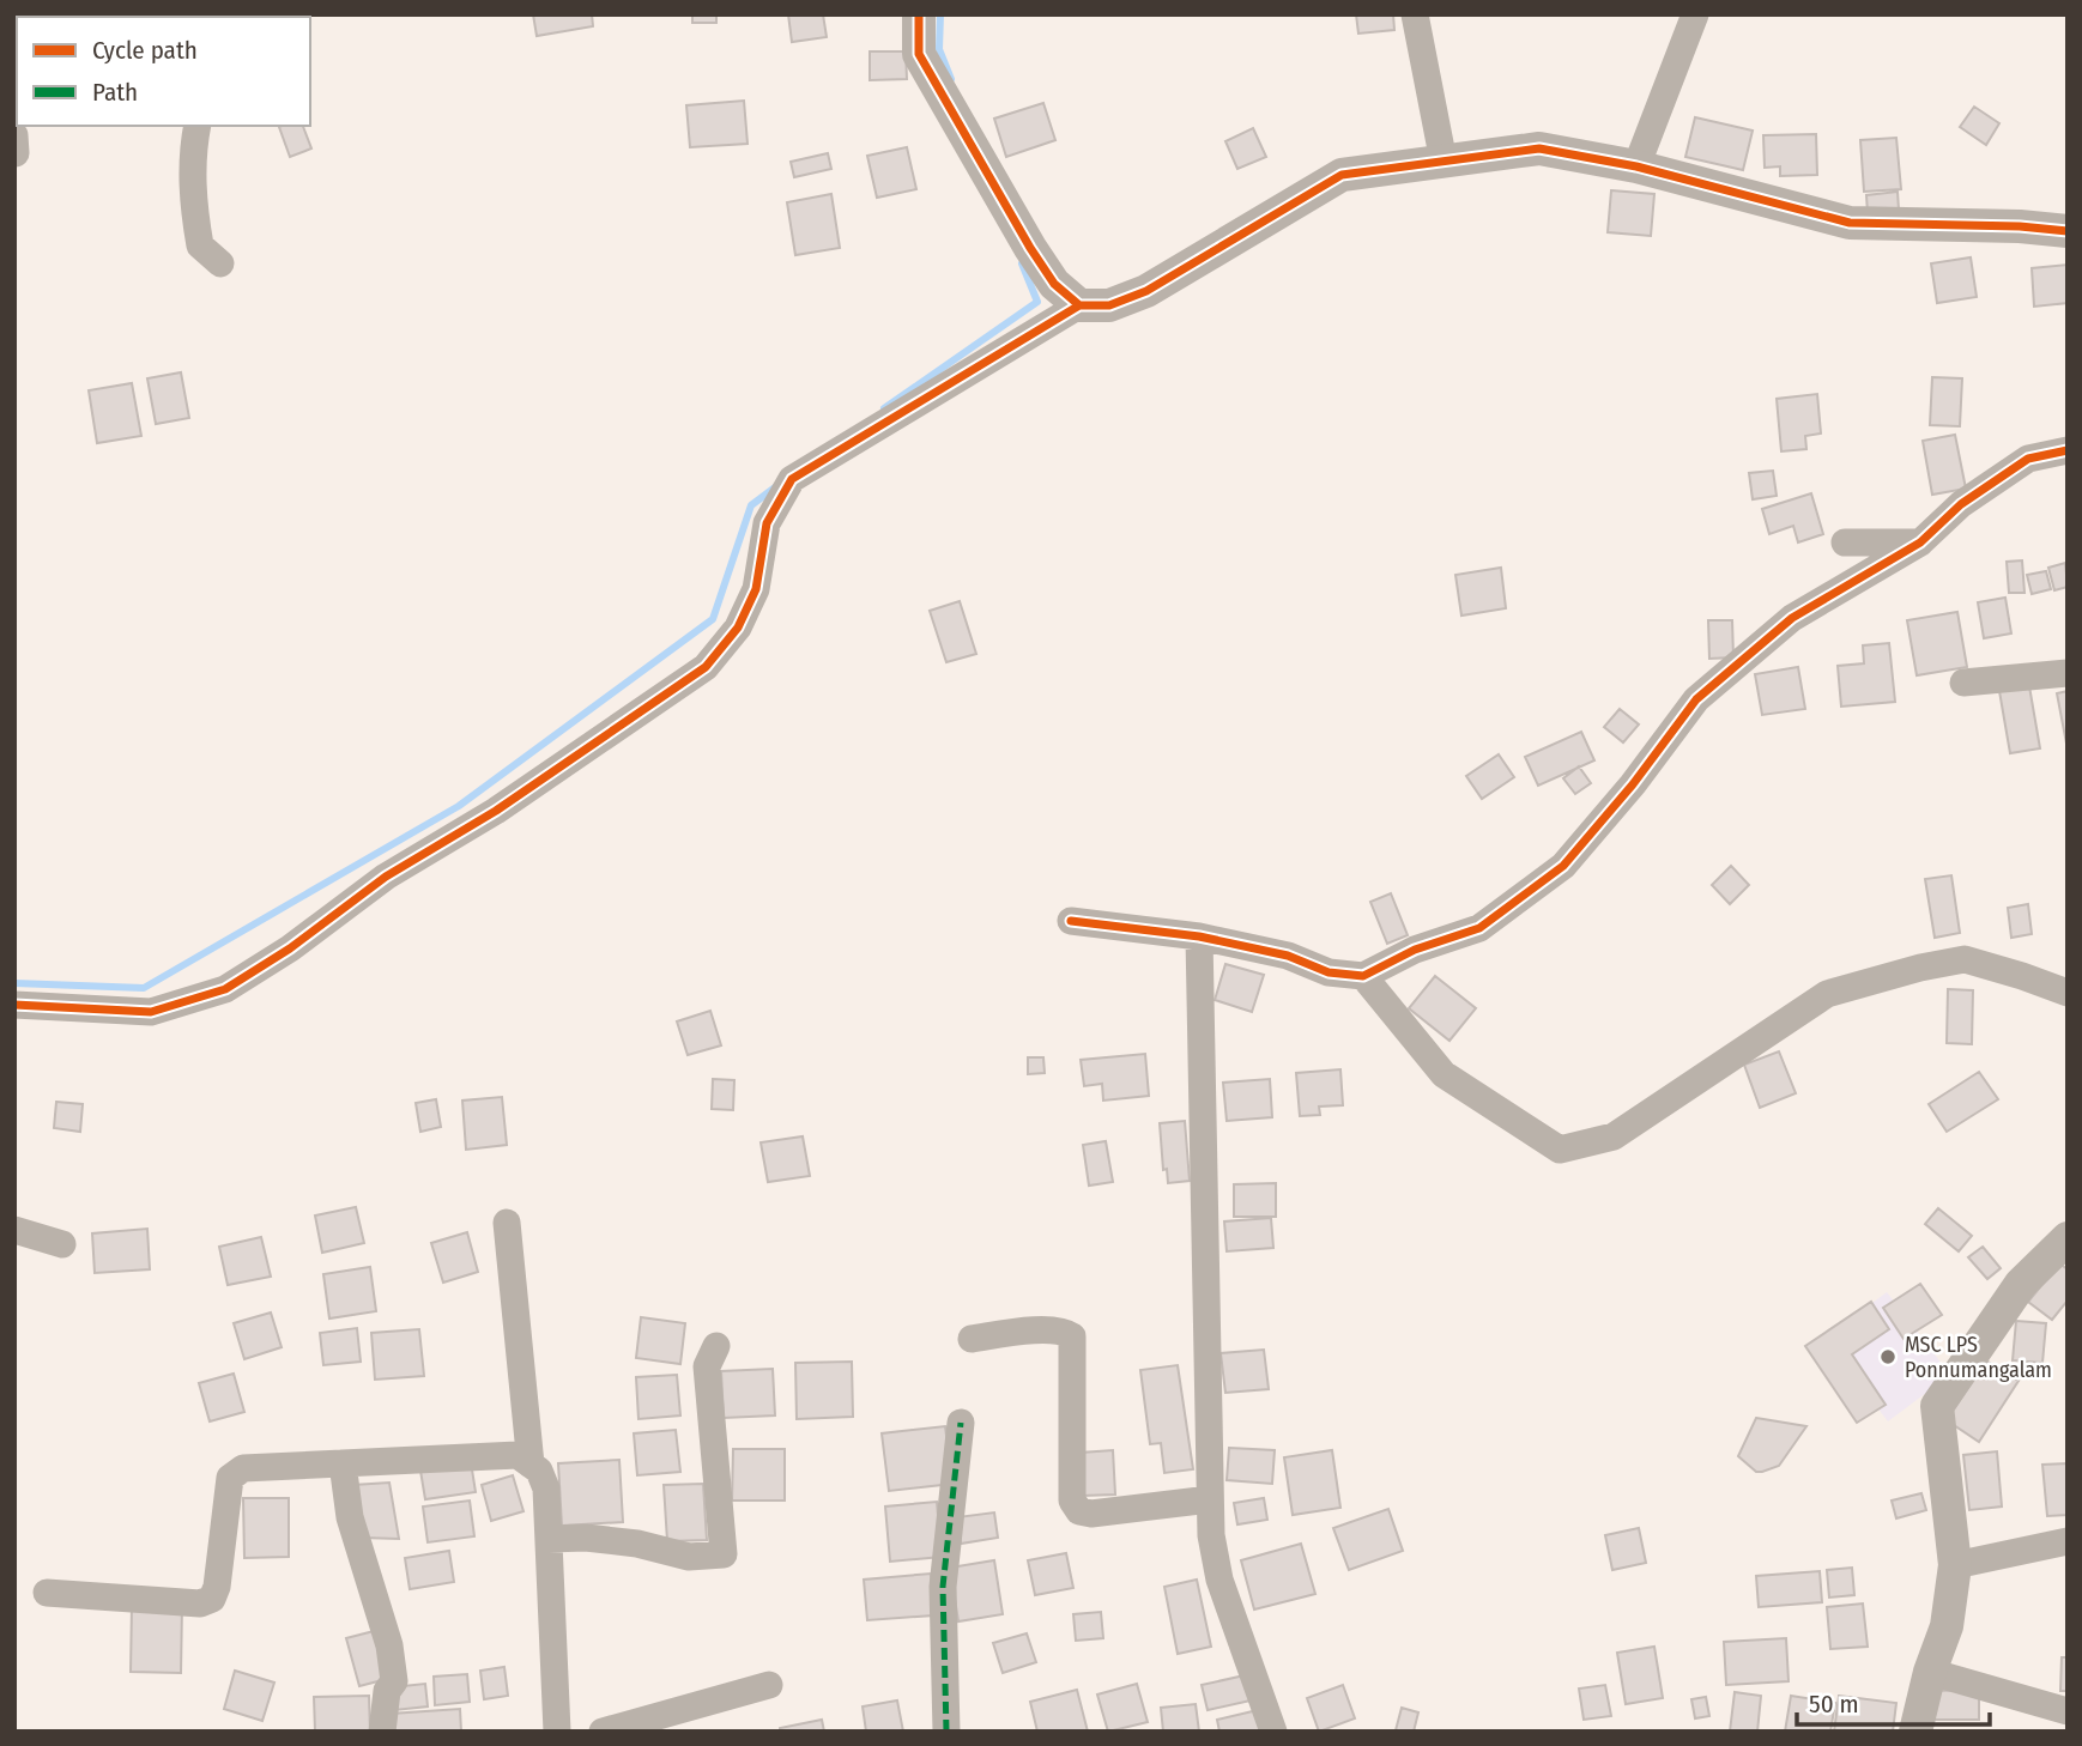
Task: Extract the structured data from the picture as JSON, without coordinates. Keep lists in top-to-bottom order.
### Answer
{
  "places": ["MSC LPS Ponnumangalam"],
  "legend": ["Cycle path", "Path"],
  "scale_bar": "50 m"
}
